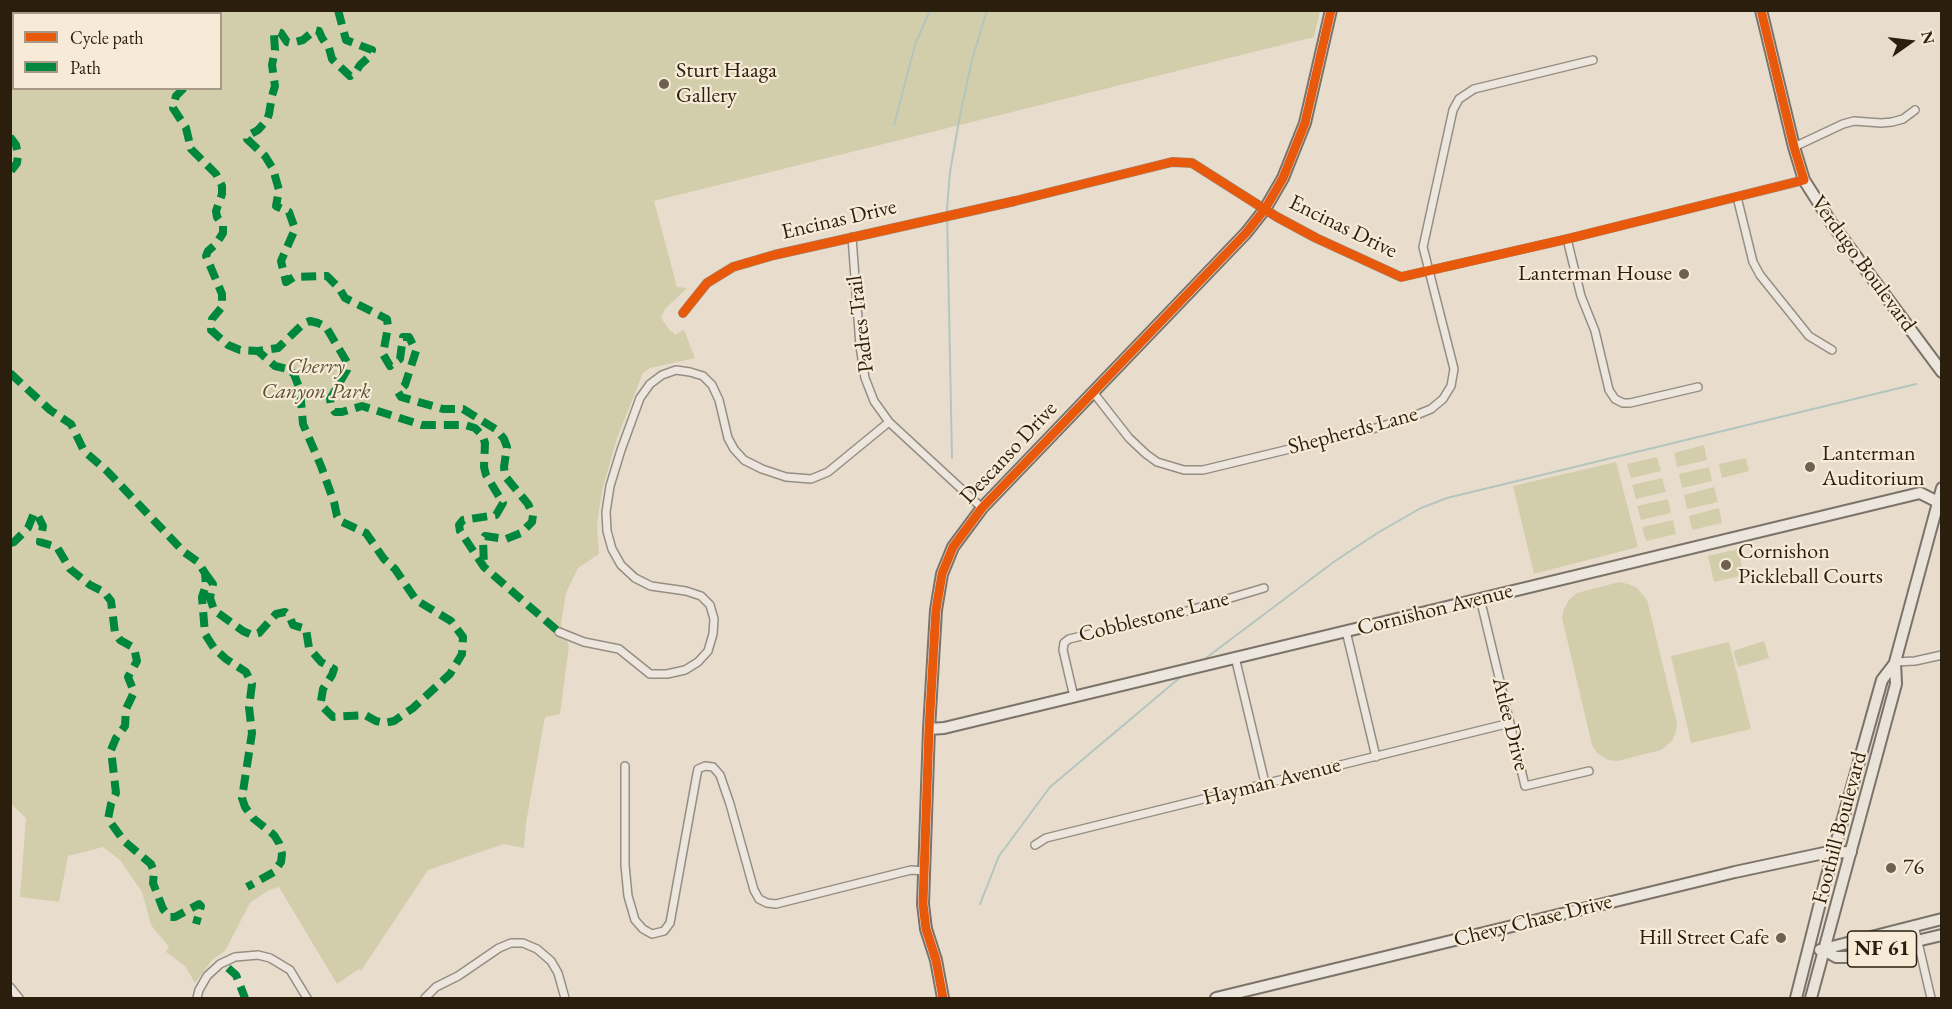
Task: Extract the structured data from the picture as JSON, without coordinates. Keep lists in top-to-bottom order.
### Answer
{
  "streets": {
    "main road": ["Foothill Boulevard", "NF 61"],
    "street": [
      "Encinas Drive",
      "Verdugo Boulevard",
      "Padres Trail",
      "Shepherds Lane",
      "Descanso Drive",
      "Cornishon Avenue",
      "Cobblestone Lane",
      "Atlee Drive",
      "Hayman Avenue",
      "Chevy Chase Drive"
    ]
  },
  "crossings": [
    ["Encinas Drive", "Verdugo Boulevard"],
    ["Encinas Drive", "Padres Trail"],
    ["Encinas Drive", "Shepherds Lane"],
    ["Encinas Drive", "Descanso Drive"],
    ["Padres Trail", "Descanso Drive"],
    ["Shepherds Lane", "Descanso Drive"],
    ["Descanso Drive", "Cornishon Avenue"],
    ["Cornishon Avenue", "Cobblestone Lane"],
    ["Cornishon Avenue", "Atlee Drive"],
    ["Cornishon Avenue", "Foothill Boulevard"],
    ["Atlee Drive", "Hayman Avenue"],
    ["Foothill Boulevard", "Chevy Chase Drive"],
    ["Foothill Boulevard", "NF 61"]
  ],
  "parks": ["Cherry Canyon Park"],
  "places": [
    "Sturt Haaga Gallery",
    "Lanterman House",
    "Lanterman Auditorium",
    "Cornishon Pickleball Courts",
    "76",
    "Hill Street Cafe"
  ],
  "legend": ["Cycle path", "Path"],
  "north": "right"
}
